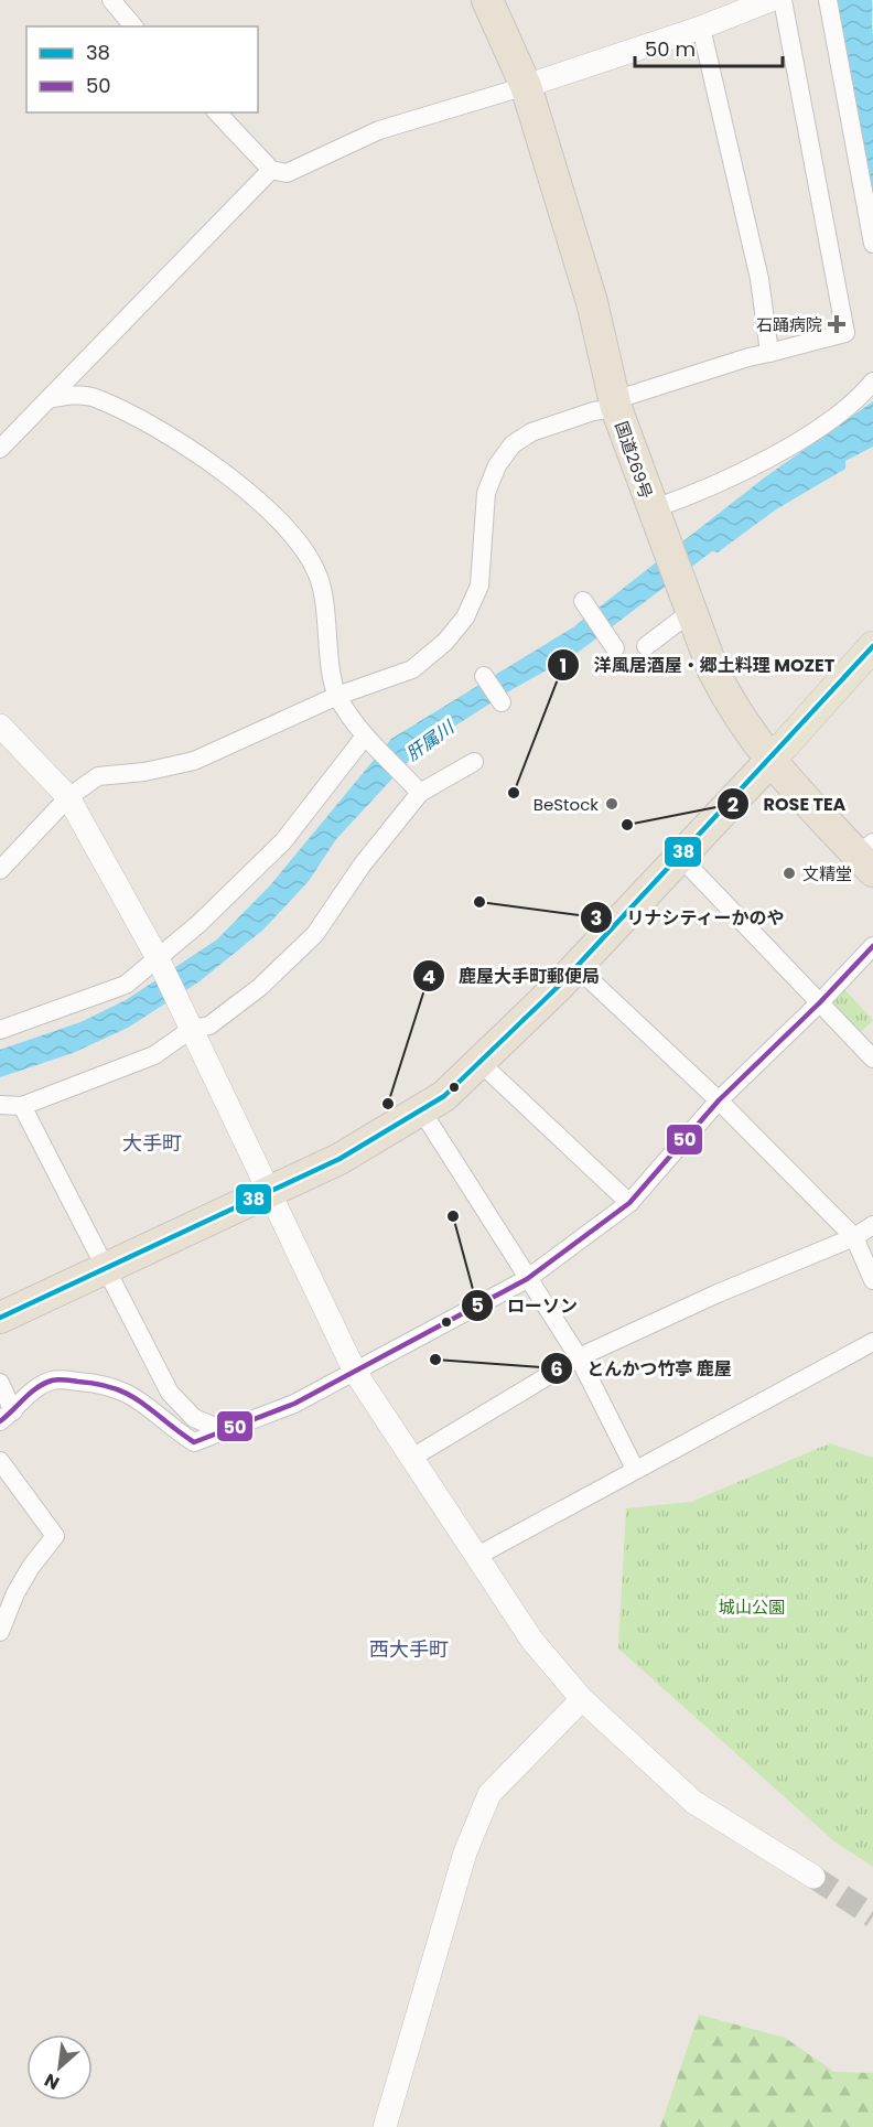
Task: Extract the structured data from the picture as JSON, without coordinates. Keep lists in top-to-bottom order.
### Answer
{
  "streets": {
    "highway": ["国道269号"]
  },
  "districts": ["大手町", "西大手町"],
  "water": ["肝属川"],
  "parks": ["城山公園"],
  "places": {
    "health": ["石踊病院"],
    "other": [
      "洋風居酒屋・郷土料理 MOZET",
      "BeStock",
      "ROSE TEA",
      "文精堂",
      "リナシティーかのや",
      "鹿屋大手町郵便局",
      "ローソン",
      "とんかつ竹亭 鹿屋"
    ]
  },
  "lines": ["transit line 38", "transit line 50"],
  "legend": ["38", "50"],
  "scale_bar": "50 m",
  "north": "bottom left"
}
